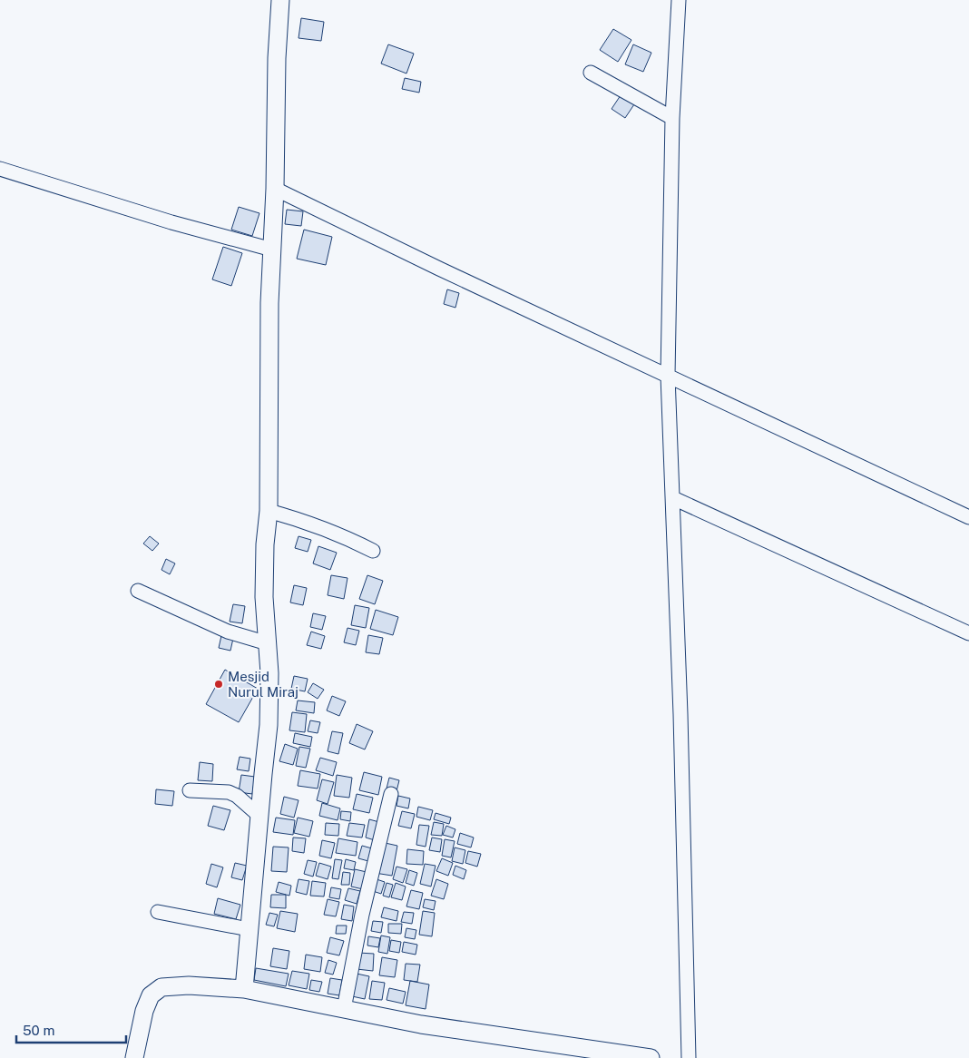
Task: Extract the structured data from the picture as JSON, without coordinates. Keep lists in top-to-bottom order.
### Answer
{
  "places": ["Mesjid Nurul Miraj"],
  "scale_bar": "50 m"
}
